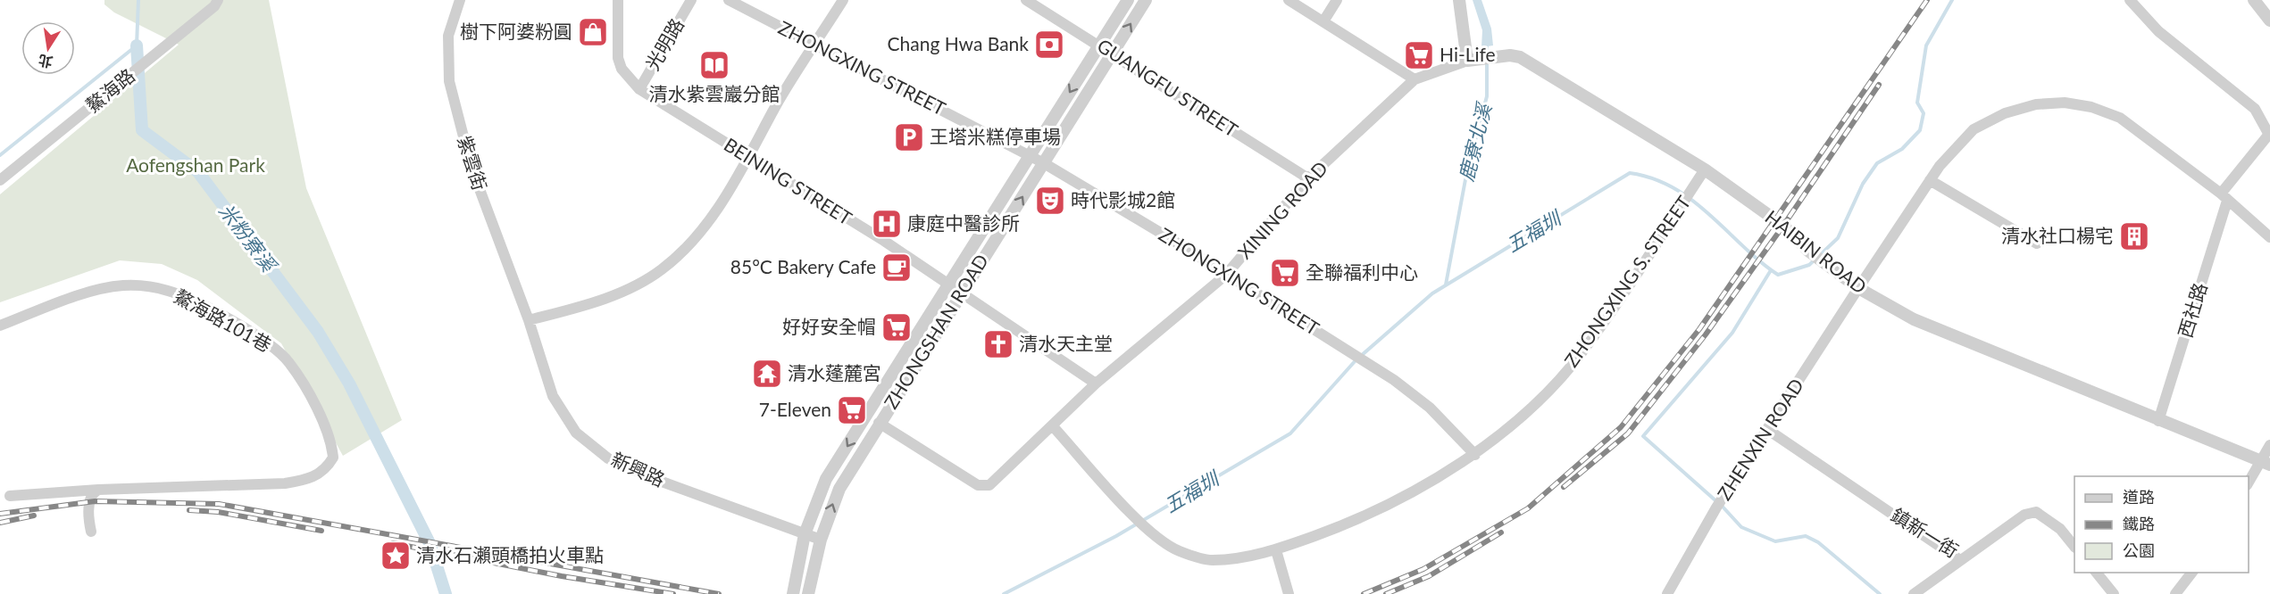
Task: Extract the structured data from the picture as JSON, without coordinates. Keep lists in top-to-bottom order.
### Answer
{
  "streets": {
    "street": [
      "光明路",
      "ZHONGXING STREET",
      "GUANGFU STREET",
      "鰲海路",
      "紫雲街",
      "BEINING STREET",
      "XINING ROAD",
      "HAIBIN ROAD",
      "ZHONGXING S. STREET",
      "西社路",
      "鰲海路101巷",
      "ZHONGSHAN ROAD",
      "ZHENXIN ROAD",
      "新興路",
      "鎮新一街"
    ]
  },
  "crossings": [
    ["光明路", "BEINING STREET"],
    ["ZHONGXING STREET", "XINING ROAD"],
    ["ZHONGXING STREET", "ZHONGXING S. STREET"],
    ["ZHONGXING STREET", "ZHONGSHAN ROAD"],
    ["GUANGFU STREET", "XINING ROAD"],
    ["GUANGFU STREET", "ZHONGSHAN ROAD"],
    ["紫雲街", "新興路"],
    ["BEINING STREET", "XINING ROAD"],
    ["BEINING STREET", "ZHONGSHAN ROAD"],
    ["XINING ROAD", "HAIBIN ROAD"],
    ["XINING ROAD", "ZHONGXING S. STREET"],
    ["XINING ROAD", "ZHONGSHAN ROAD"],
    ["HAIBIN ROAD", "ZHONGXING S. STREET"],
    ["HAIBIN ROAD", "西社路"],
    ["HAIBIN ROAD", "ZHENXIN ROAD"],
    ["西社路", "ZHENXIN ROAD"],
    ["ZHONGSHAN ROAD", "新興路"],
    ["ZHENXIN ROAD", "鎮新一街"]
  ],
  "water": ["鹿寮北溪", "五福圳", "米粉寮溪"],
  "parks": ["Aofengshan Park"],
  "places": {
    "shop": ["樹下阿婆粉圓"],
    "bank": ["Chang Hwa Bank"],
    "supermarket": [
      "Hi-Life",
      "全聯福利中心",
      "好好安全帽",
      "7-Eleven"
    ],
    "library": ["清水紫雲巖分館"],
    "parking": ["王塔米糕停車場"],
    "theatre": ["時代影城2館"],
    "hospital": ["康庭中醫診所"],
    "building": ["清水社口楊宅"],
    "cafe": ["85°C Bakery Cafe"],
    "church": ["清水天主堂"],
    "temple": ["清水蓬麓宮"],
    "place": ["清水石瀨頭橋拍火車點"]
  },
  "legend": ["道路", "鐵路", "公園"],
  "north": "bottom"
}
